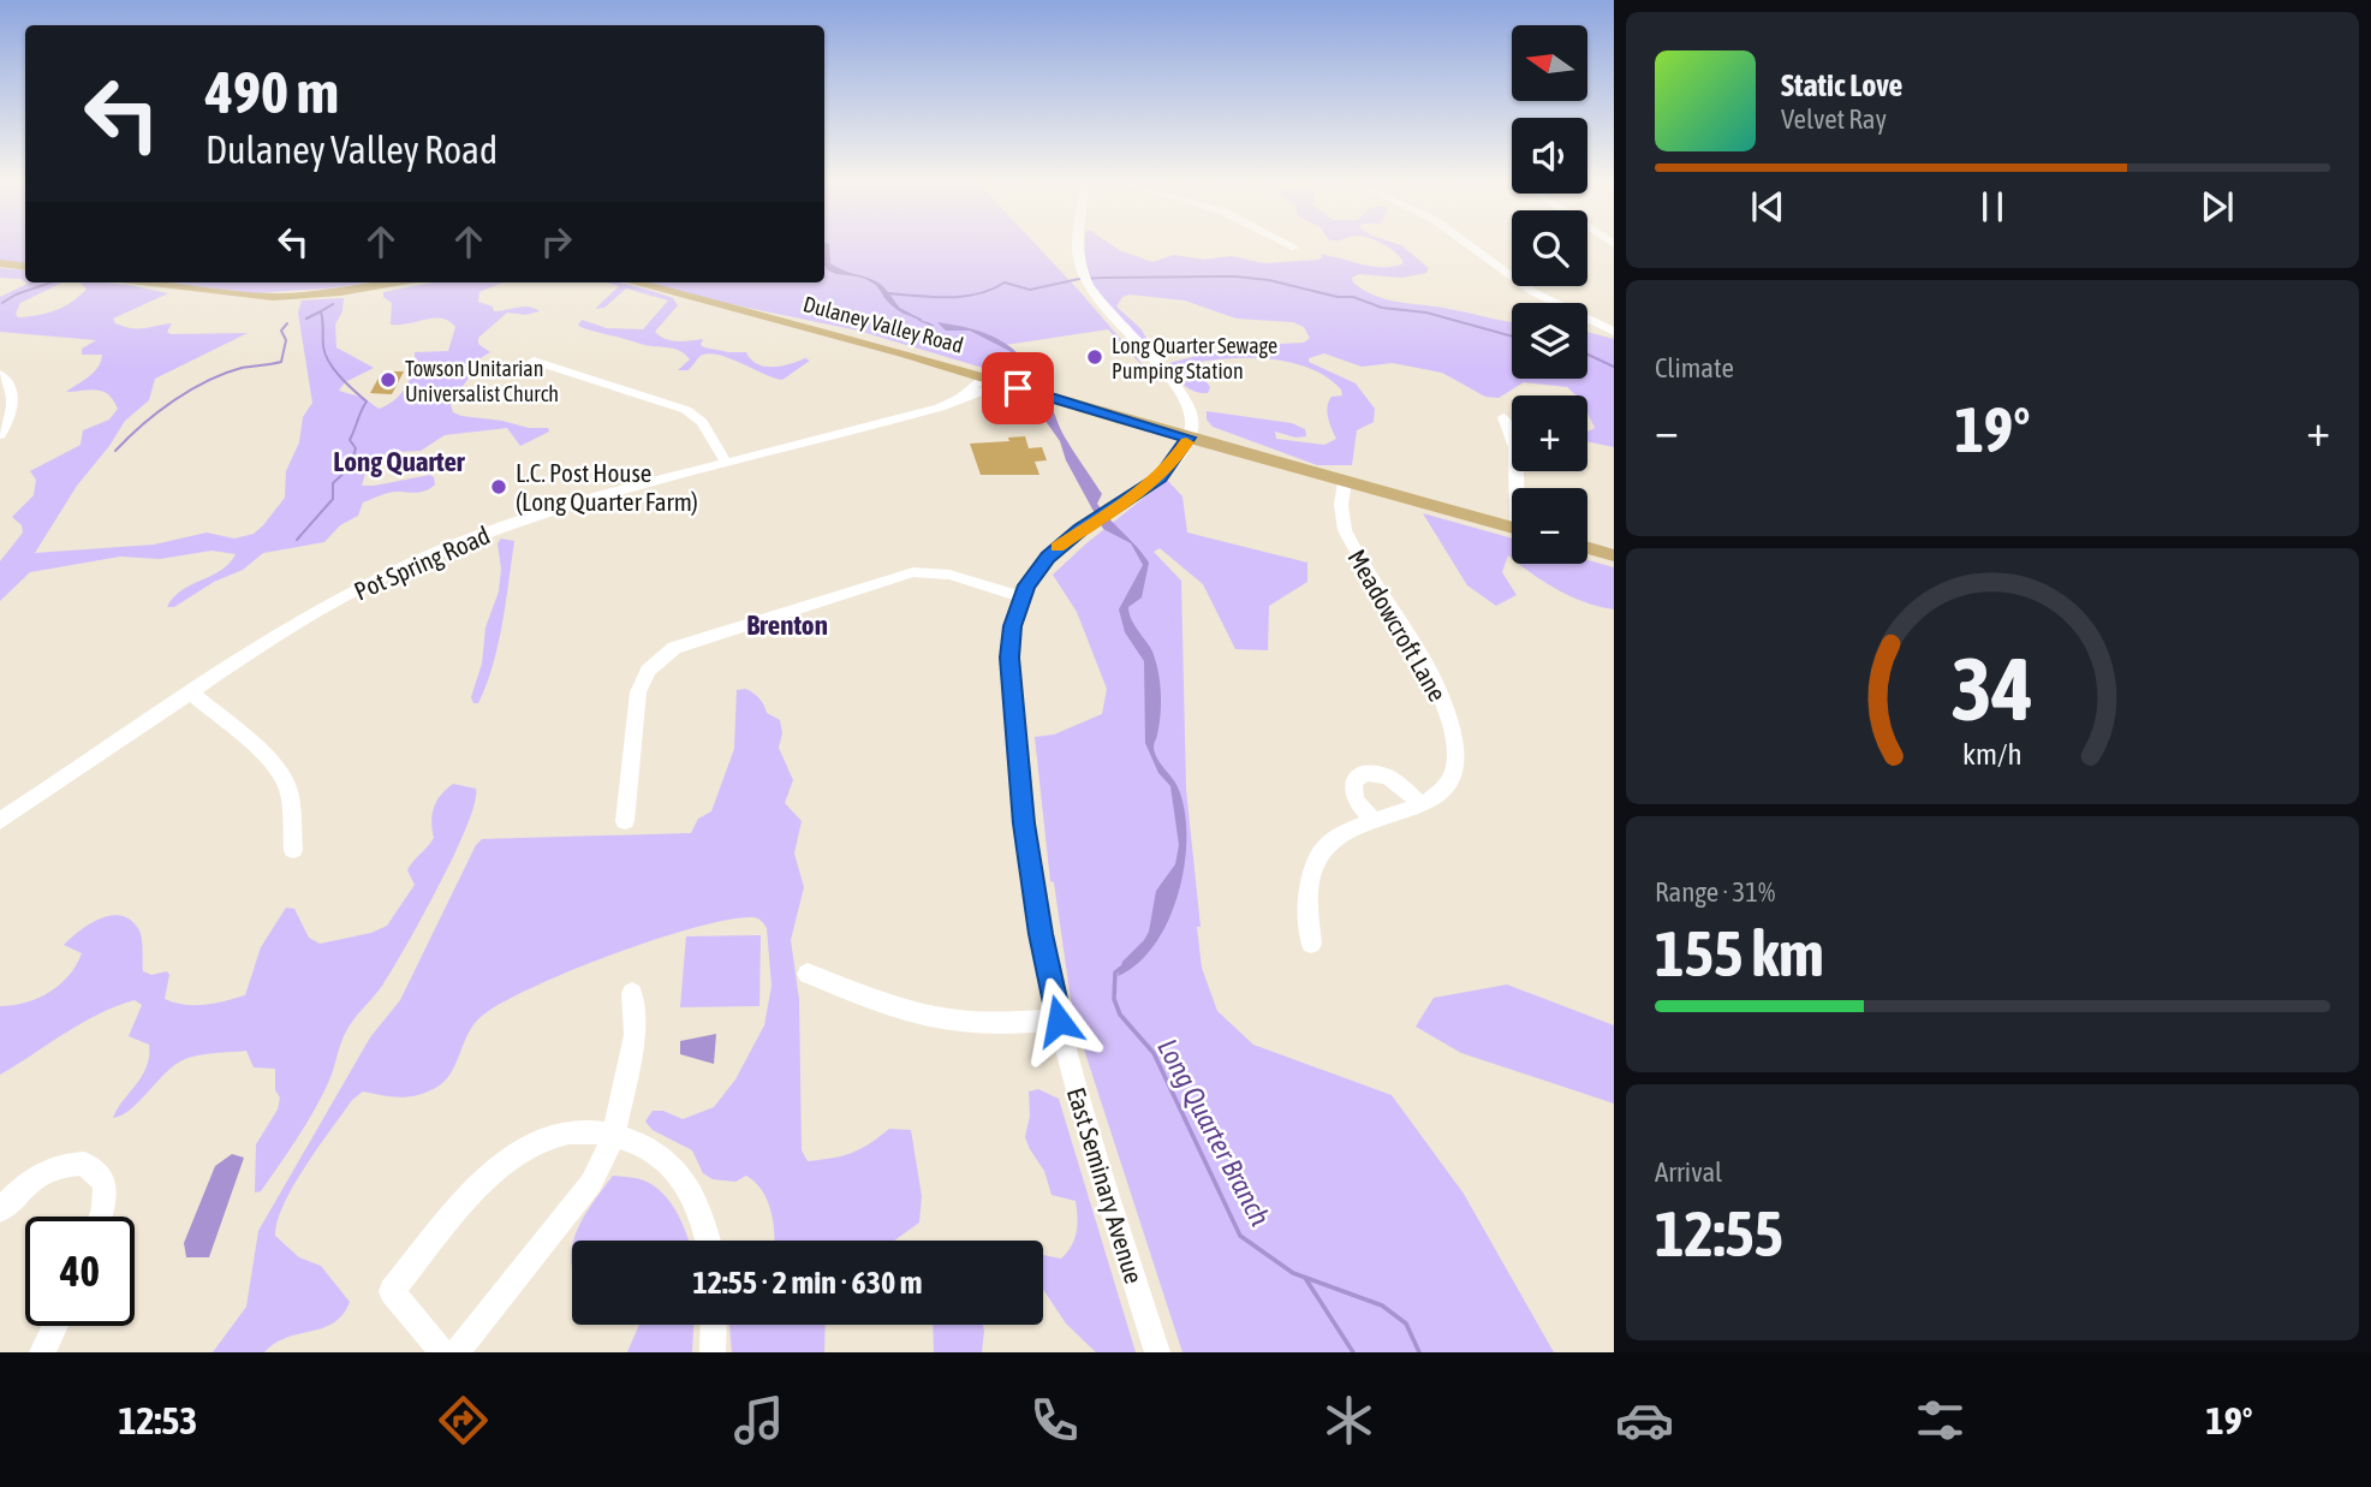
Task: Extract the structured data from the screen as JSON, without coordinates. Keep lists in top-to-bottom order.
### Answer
{
  "streets": {
    "main road": ["Dulaney Valley Road"],
    "street": ["Pot Spring Road", "Meadowcroft Lane", "East Seminary Avenue"]
  },
  "crossings": [
    ["Dulaney Valley Road", "Pot Spring Road"],
    ["Dulaney Valley Road", "Meadowcroft Lane"],
    ["Dulaney Valley Road", "East Seminary Avenue"]
  ],
  "districts": ["Long Quarter", "Brenton"],
  "water": ["Long Quarter Branch"],
  "places": ["Long Quarter Sewage Pumping Station", "Towson Unitarian Universalist Church", "L.C. Post House (Long Quarter Farm)"],
  "north": "left",
  "page": {
    "map_buttons": ["+", "−"],
    "turn": ["490 m", "Dulaney Valley Road"],
    "song": ["Static Love", "Velvet Ray"],
    "tile": [
      "Climate",
      ["Range · 31%", "155 km"],
      ["Arrival", "12:55"]
    ],
    "heat": ["−", "19°", "+"],
    "limit": "40",
    "trip": "12:55 · 2 min · 630 m",
    "tabs": ["12:53", "19°"],
    "gauge": ["34", "km/h"]
  }
}
